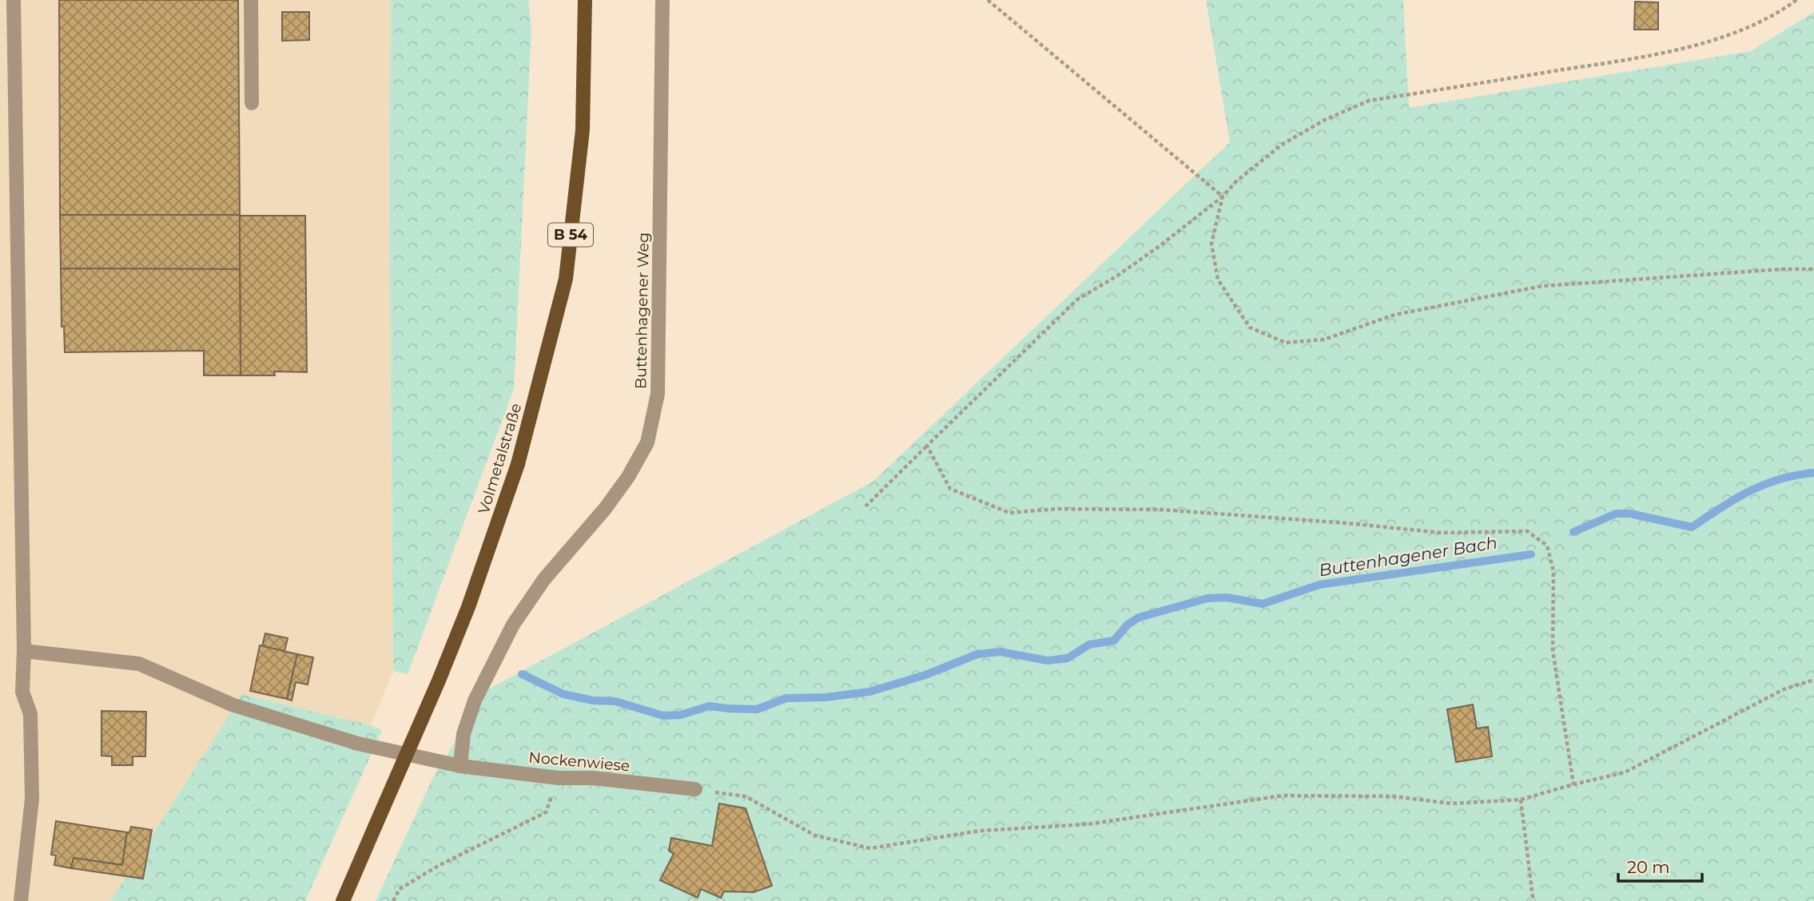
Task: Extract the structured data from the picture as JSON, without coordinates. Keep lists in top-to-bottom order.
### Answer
{
  "streets": {
    "main road": ["B 54", "Volmetalstraße"],
    "street": ["Buttenhagener Weg", "Nockenwiese"]
  },
  "crossings": [
    ["Buttenhagener Weg", "Nockenwiese"]
  ],
  "water": ["Buttenhagener Bach"],
  "scale_bar": "20 m"
}
